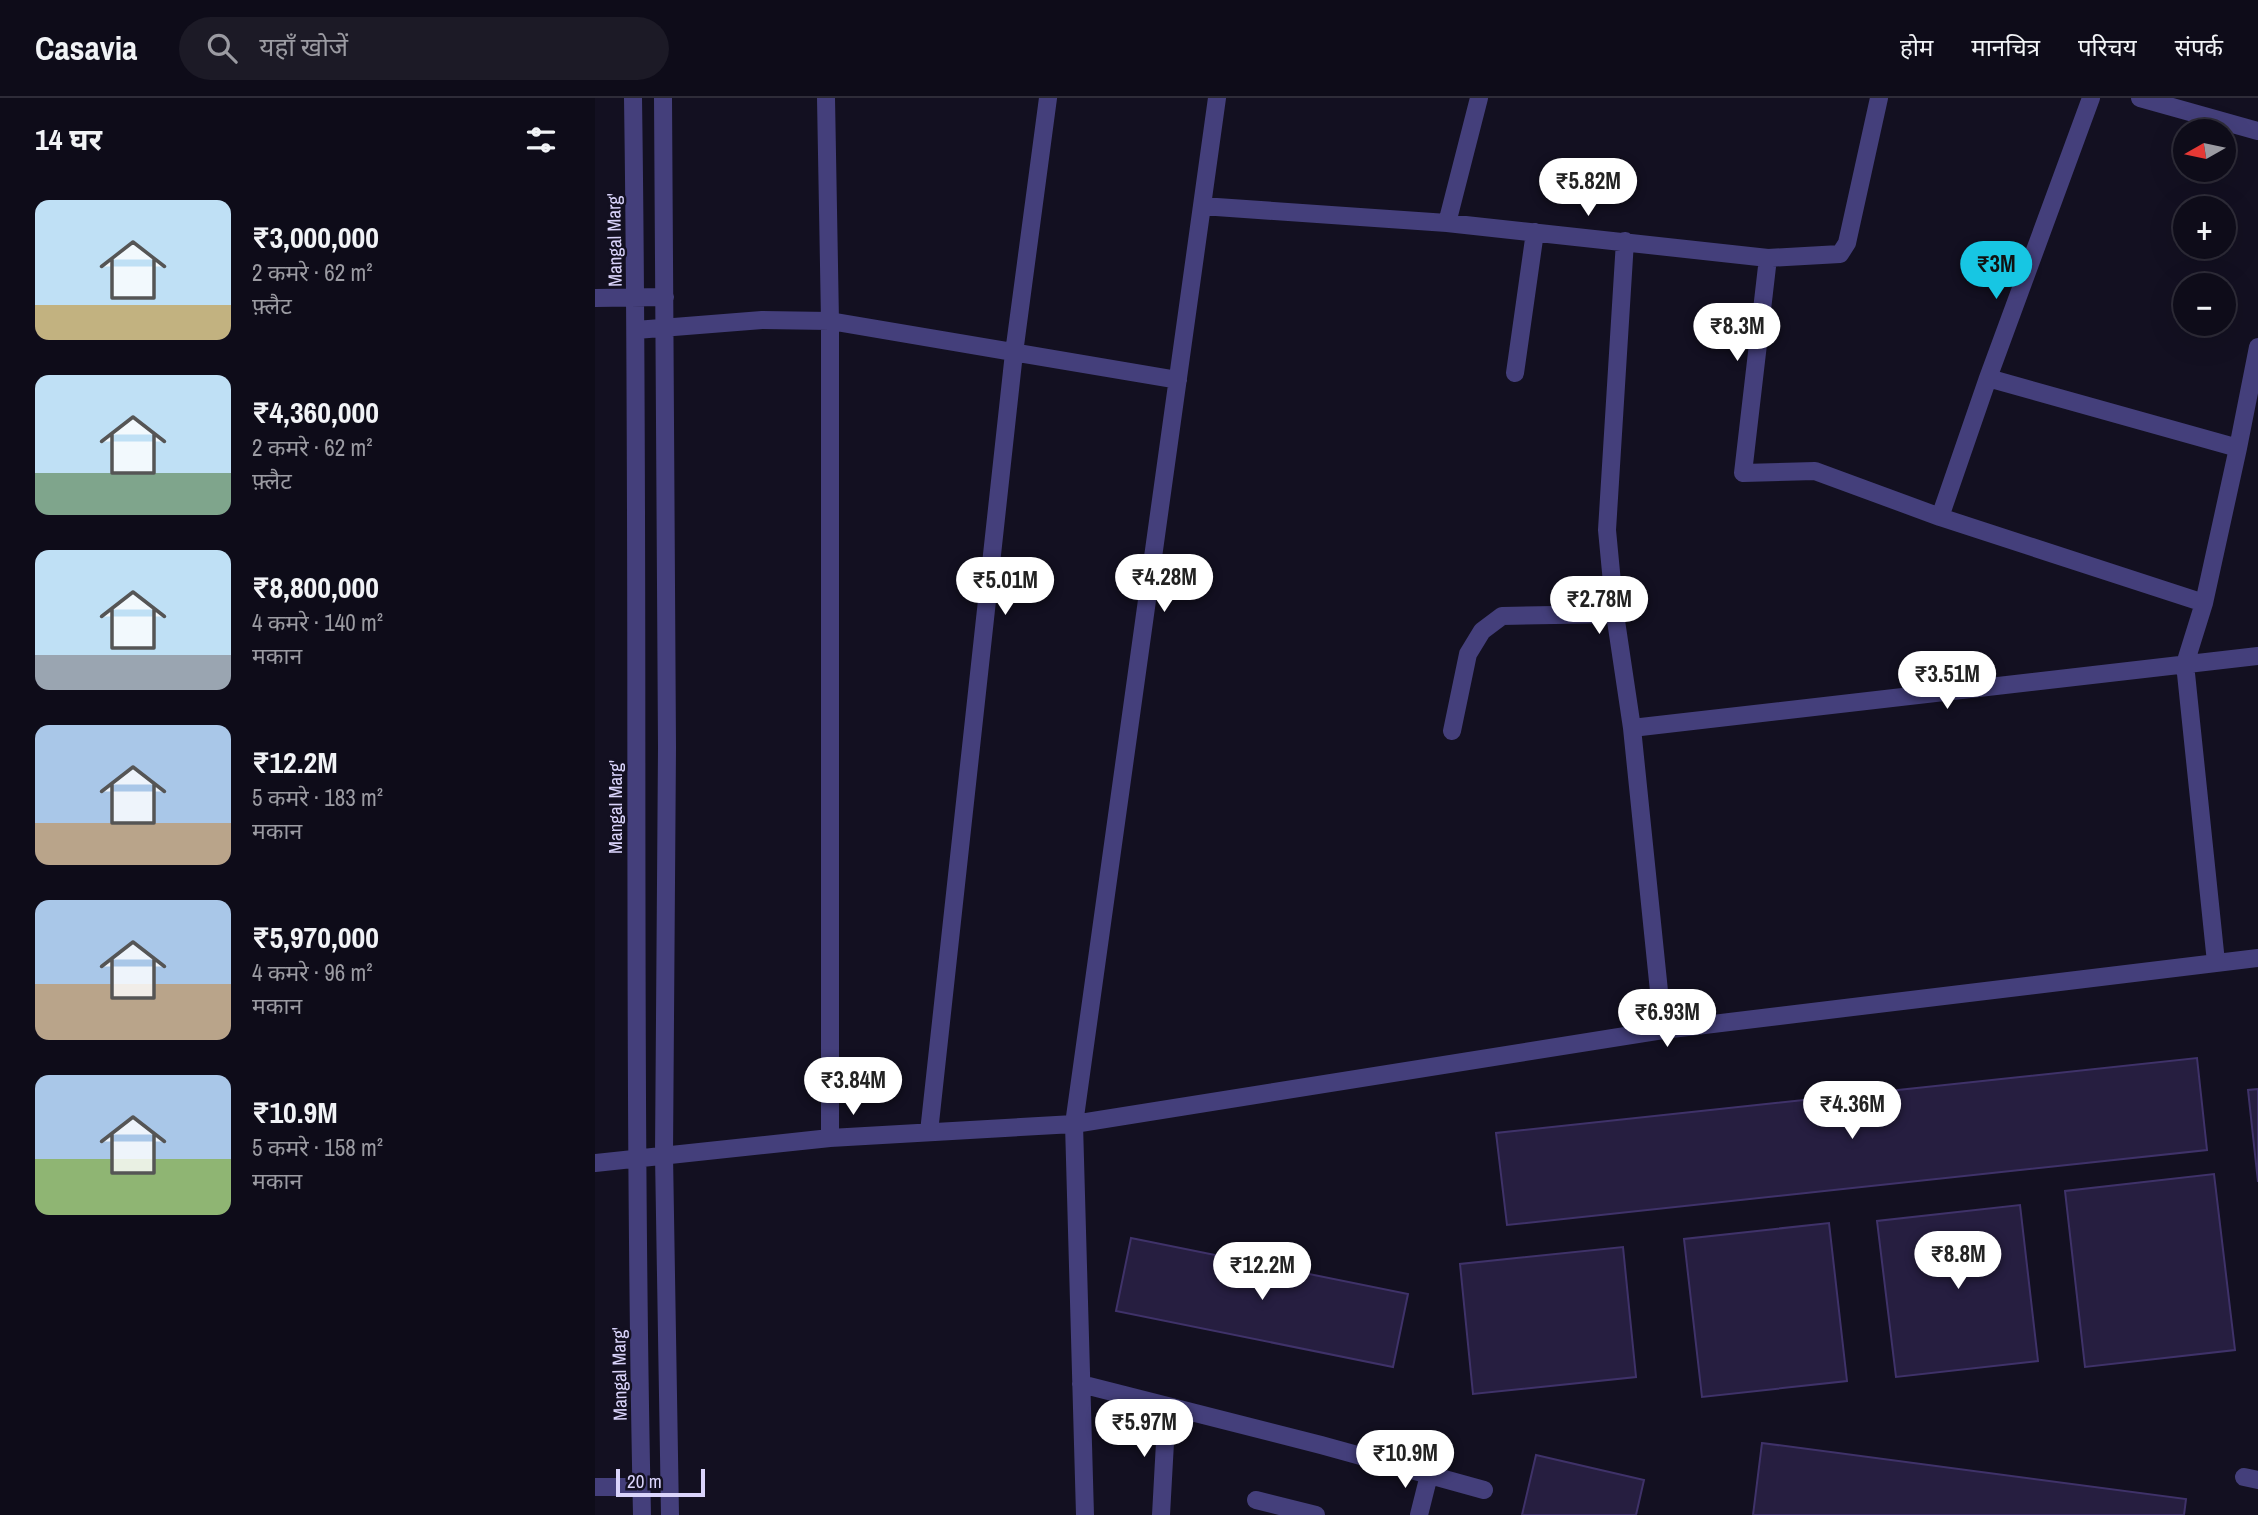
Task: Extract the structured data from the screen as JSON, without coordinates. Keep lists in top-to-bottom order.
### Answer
{
  "streets": {
    "street": ["Mangal Marg'"]
  },
  "scale_bar": "20 m",
  "north": "left",
  "page": {
    "header": "Casavia",
    "search": "यहाँ खोजें",
    "nav": [
      "होम",
      "मानचित्र",
      "परिचय",
      "संपर्क"
    ],
    "heading": "14 घर",
    "map_buttons": ["+", "−"],
    "price": [
      "₹5.82M",
      "₹3M",
      "₹8.3M",
      "₹4.28M",
      "₹5.01M",
      "₹2.78M",
      "₹3.51M",
      "₹6.93M",
      "₹3.84M",
      "₹4.36M",
      "₹8.8M",
      "₹12.2M",
      "₹5.97M",
      "₹10.9M"
    ],
    "list": [
      {
        "name": "₹3,000,000",
        "note": "2 कमरे · 62 m² · फ़्लैट"
      },
      {
        "name": "₹4,360,000",
        "note": "2 कमरे · 62 m² · फ़्लैट"
      },
      {
        "name": "₹8,800,000",
        "note": "4 कमरे · 140 m² · मकान"
      },
      {
        "name": "₹12.2M",
        "note": "5 कमरे · 183 m² · मकान"
      },
      {
        "name": "₹5,970,000",
        "note": "4 कमरे · 96 m² · मकान"
      },
      {
        "name": "₹10.9M",
        "note": "5 कमरे · 158 m² · मकान"
      }
    ],
    "scale": "20 m"
  }
}
